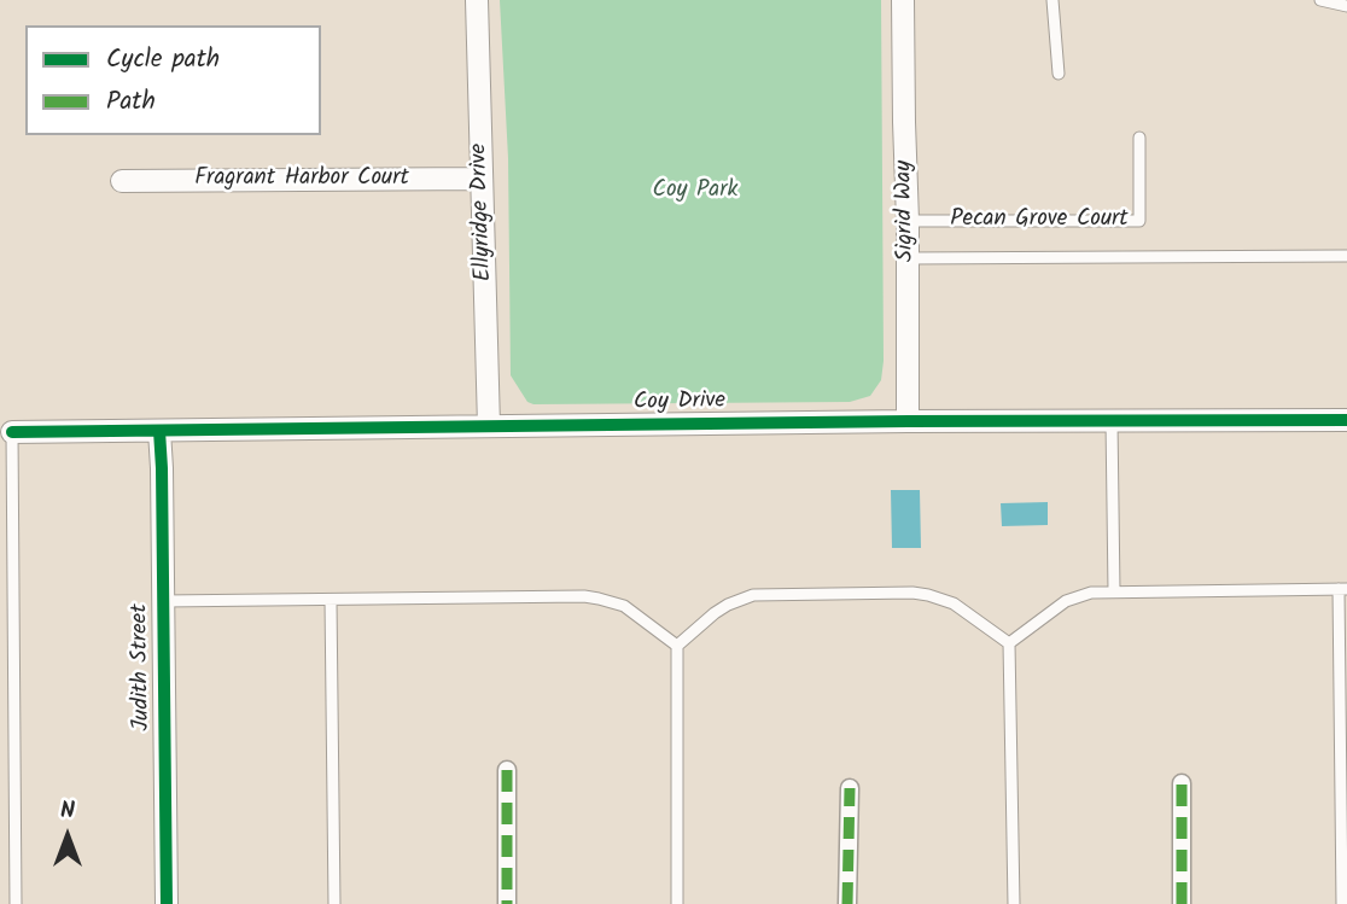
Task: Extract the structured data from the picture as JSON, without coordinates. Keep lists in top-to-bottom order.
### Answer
{
  "streets": {
    "street": [
      "Fragrant Harbor Court",
      "Sigrid Way",
      "Ellyridge Drive",
      "Coy Drive",
      "Judith Street"
    ],
    "lane": ["Pecan Grove Court"]
  },
  "crossings": [
    ["Fragrant Harbor Court", "Ellyridge Drive"],
    ["Sigrid Way", "Pecan Grove Court"],
    ["Sigrid Way", "Coy Drive"],
    ["Ellyridge Drive", "Coy Drive"],
    ["Coy Drive", "Judith Street"]
  ],
  "parks": ["Coy Park"],
  "legend": ["Cycle path", "Path"],
  "north": "top"
}
